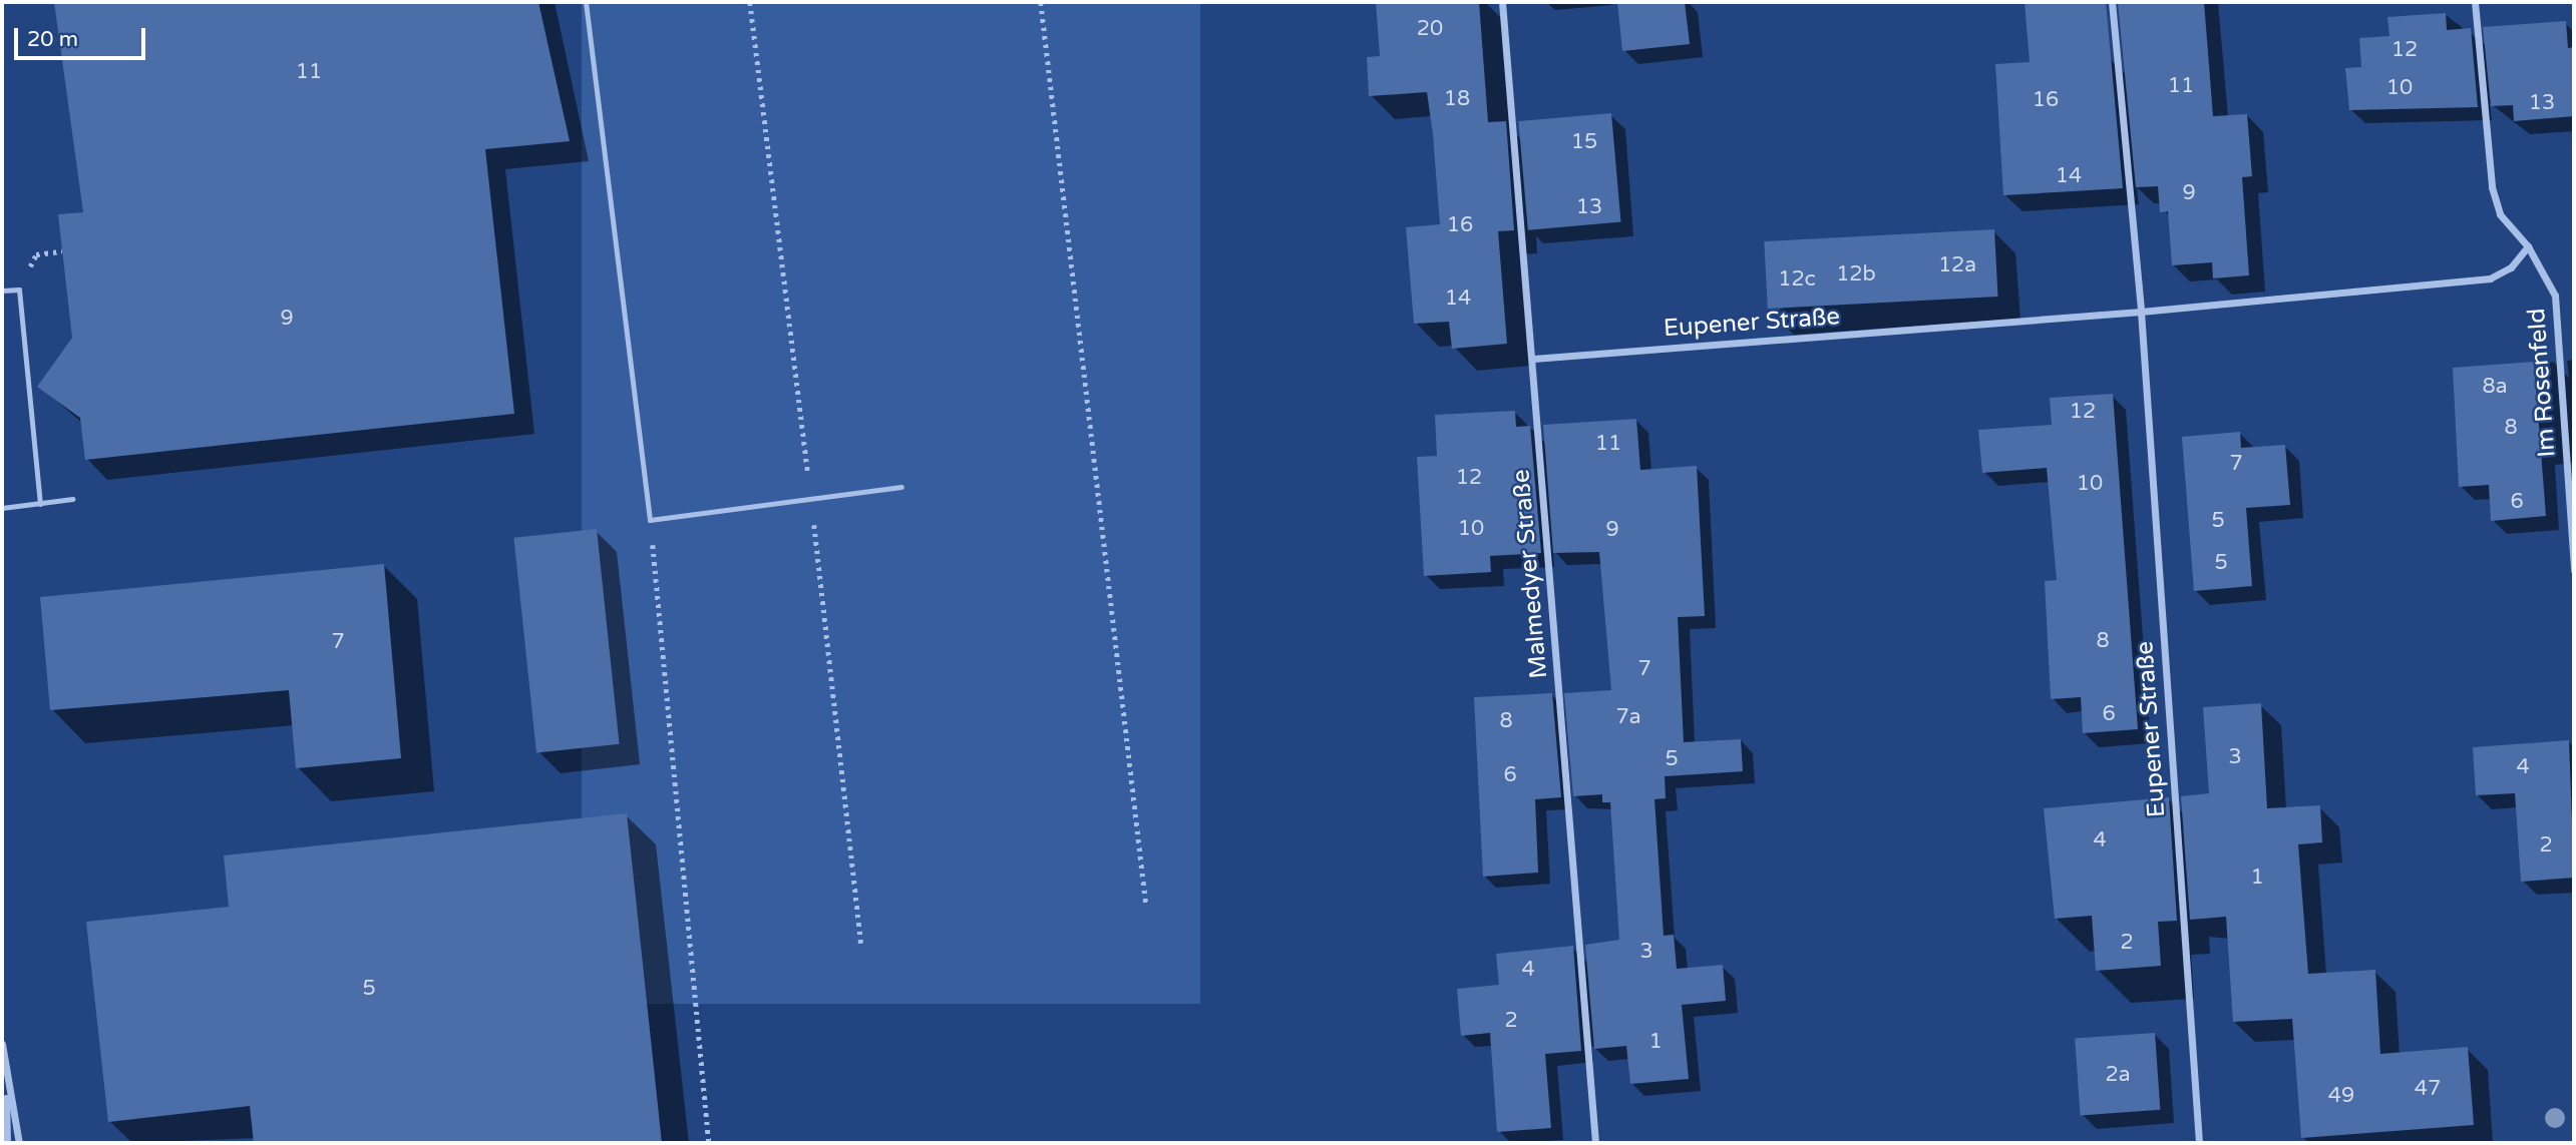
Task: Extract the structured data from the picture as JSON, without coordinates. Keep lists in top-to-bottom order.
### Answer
{
  "streets": {
    "street": ["Eupener Straße", "Im Rosenfeld", "Malmedyer Straße"]
  },
  "crossings": [
    ["Eupener Straße", "Im Rosenfeld"],
    ["Eupener Straße", "Malmedyer Straße"]
  ],
  "house_numbers": [
    "20",
    "12",
    "11",
    "11",
    "10",
    "18",
    "16",
    "13",
    "15",
    "14",
    "9",
    "13",
    "16",
    "12a",
    "12b",
    "12c",
    "14",
    "9",
    "8a",
    "12",
    "8",
    "11",
    "7",
    "12",
    "10",
    "6",
    "5",
    "10",
    "9",
    "5",
    "8",
    "7",
    "7",
    "6",
    "7a",
    "8",
    "3",
    "5",
    "4",
    "6",
    "4",
    "2",
    "1",
    "2",
    "3",
    "4",
    "5",
    "2",
    "1",
    "2a",
    "47",
    "49"
  ],
  "scale_bar": "20 m"
}
